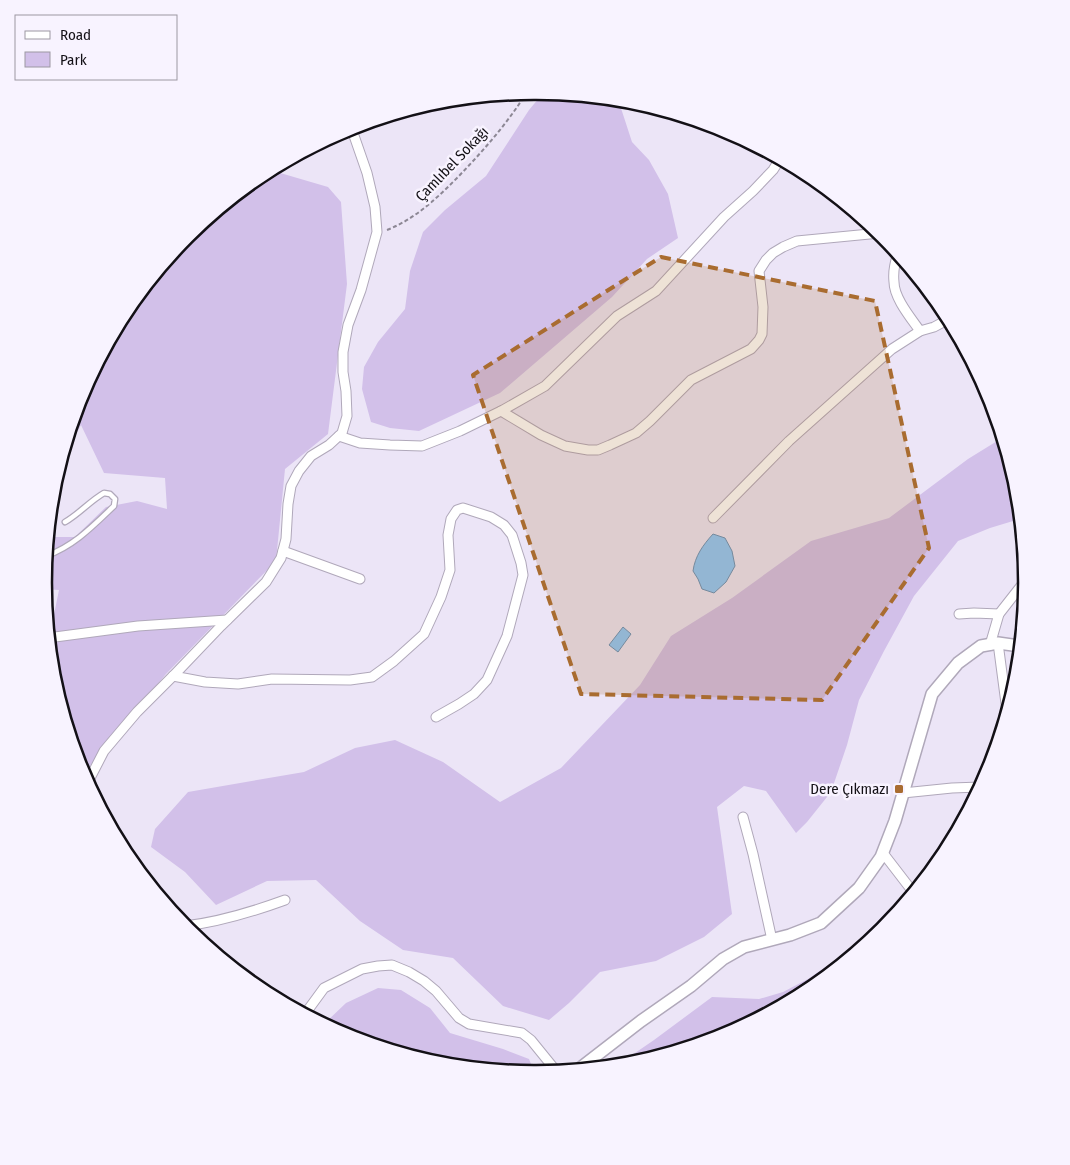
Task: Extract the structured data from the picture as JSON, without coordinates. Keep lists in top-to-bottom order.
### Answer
{
  "streets": {
    "path": ["Çamlıbel Sokağı"]
  },
  "places": {
    "transit": ["Dere Çıkmazı"]
  },
  "legend": ["Road", "Park"]
}
